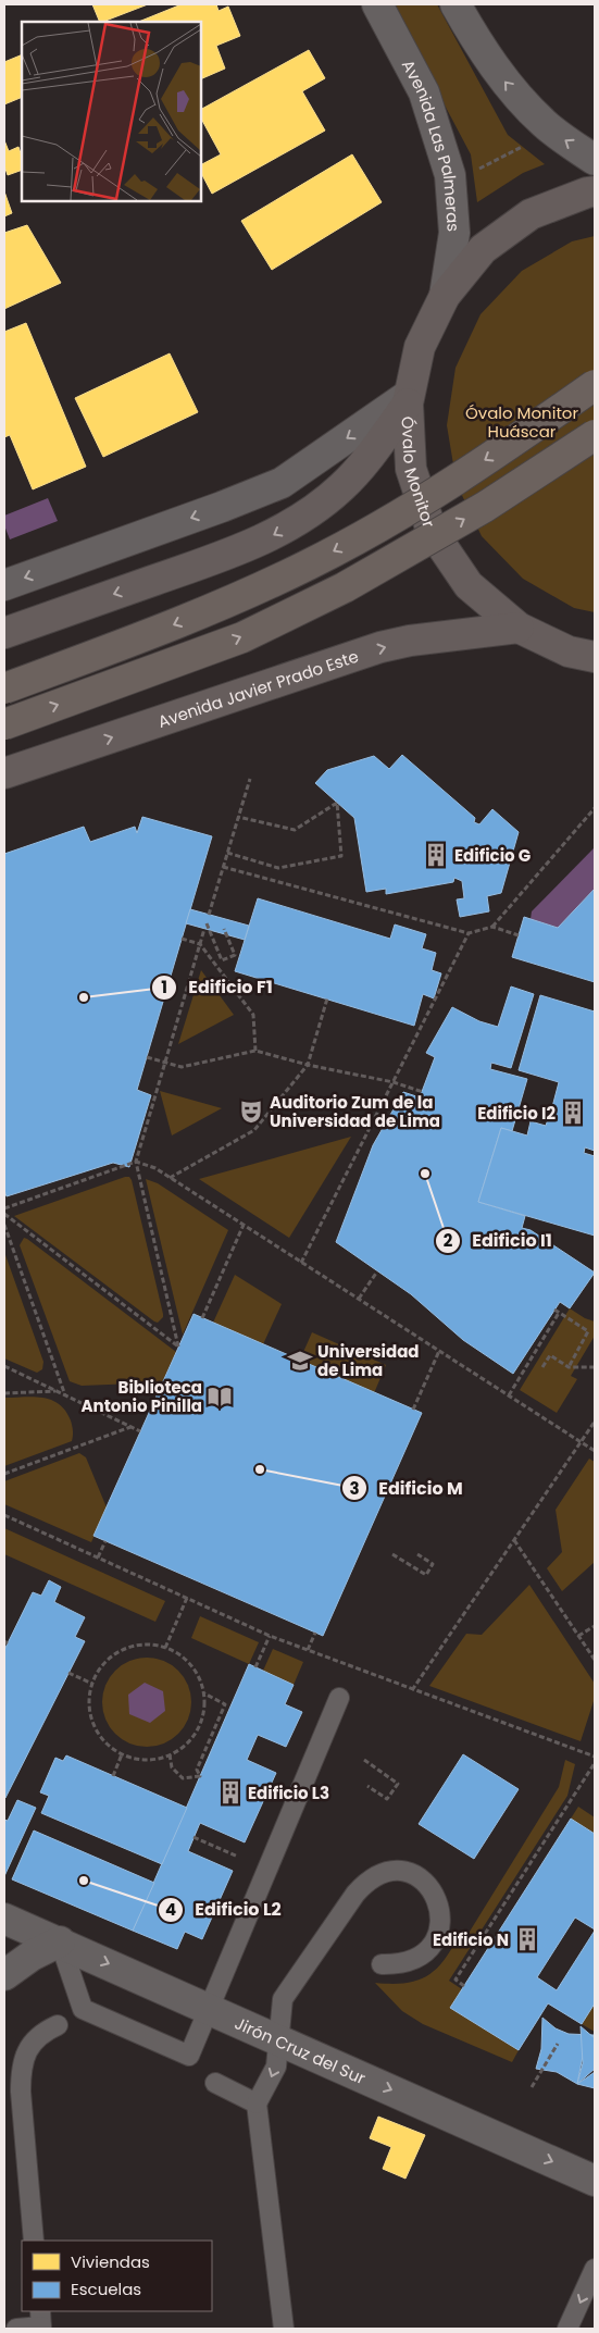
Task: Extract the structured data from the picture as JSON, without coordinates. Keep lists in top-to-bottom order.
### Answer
{
  "streets": {
    "main road": [
      "Avenida Las Palmeras",
      "Óvalo Monitor",
      "Avenida Javier Prado Este",
      "Jirón Cruz del Sur"
    ]
  },
  "crossings": [
    ["Avenida Las Palmeras", "Óvalo Monitor"],
    ["Óvalo Monitor", "Avenida Javier Prado Este"]
  ],
  "one_way": ["Jirón Cruz del Sur"],
  "parks": ["Óvalo Monitor Huáscar"],
  "places": {
    "building": [
      "Edificio G",
      "Edificio I2",
      "Edificio L3",
      "Edificio N"
    ],
    "other": [
      "Edificio F1",
      "Edificio I1",
      "Edificio M",
      "Edificio L2"
    ],
    "theatre": ["Auditorio Zum de la Universidad de Lima"],
    "school or university": ["Universidad de Lima"],
    "library": ["Biblioteca Antonio Pinilla"]
  },
  "legend": ["Viviendas", "Escuelas"]
}
